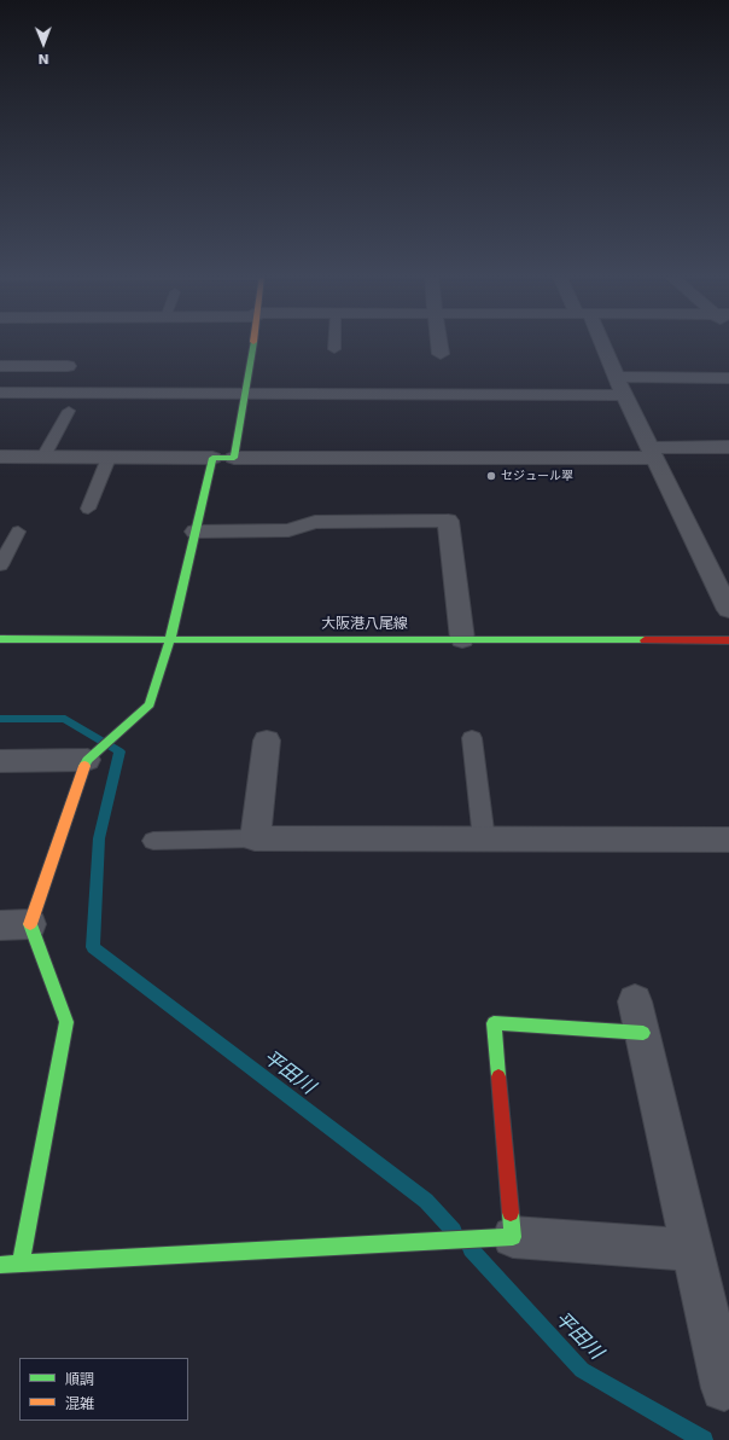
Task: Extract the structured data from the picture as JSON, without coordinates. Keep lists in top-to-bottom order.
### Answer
{
  "streets": {
    "street": ["大阪港八尾線"]
  },
  "water": ["平田川"],
  "places": ["セジュール翠"],
  "legend": ["順調", "混雑"],
  "north": "bottom"
}
